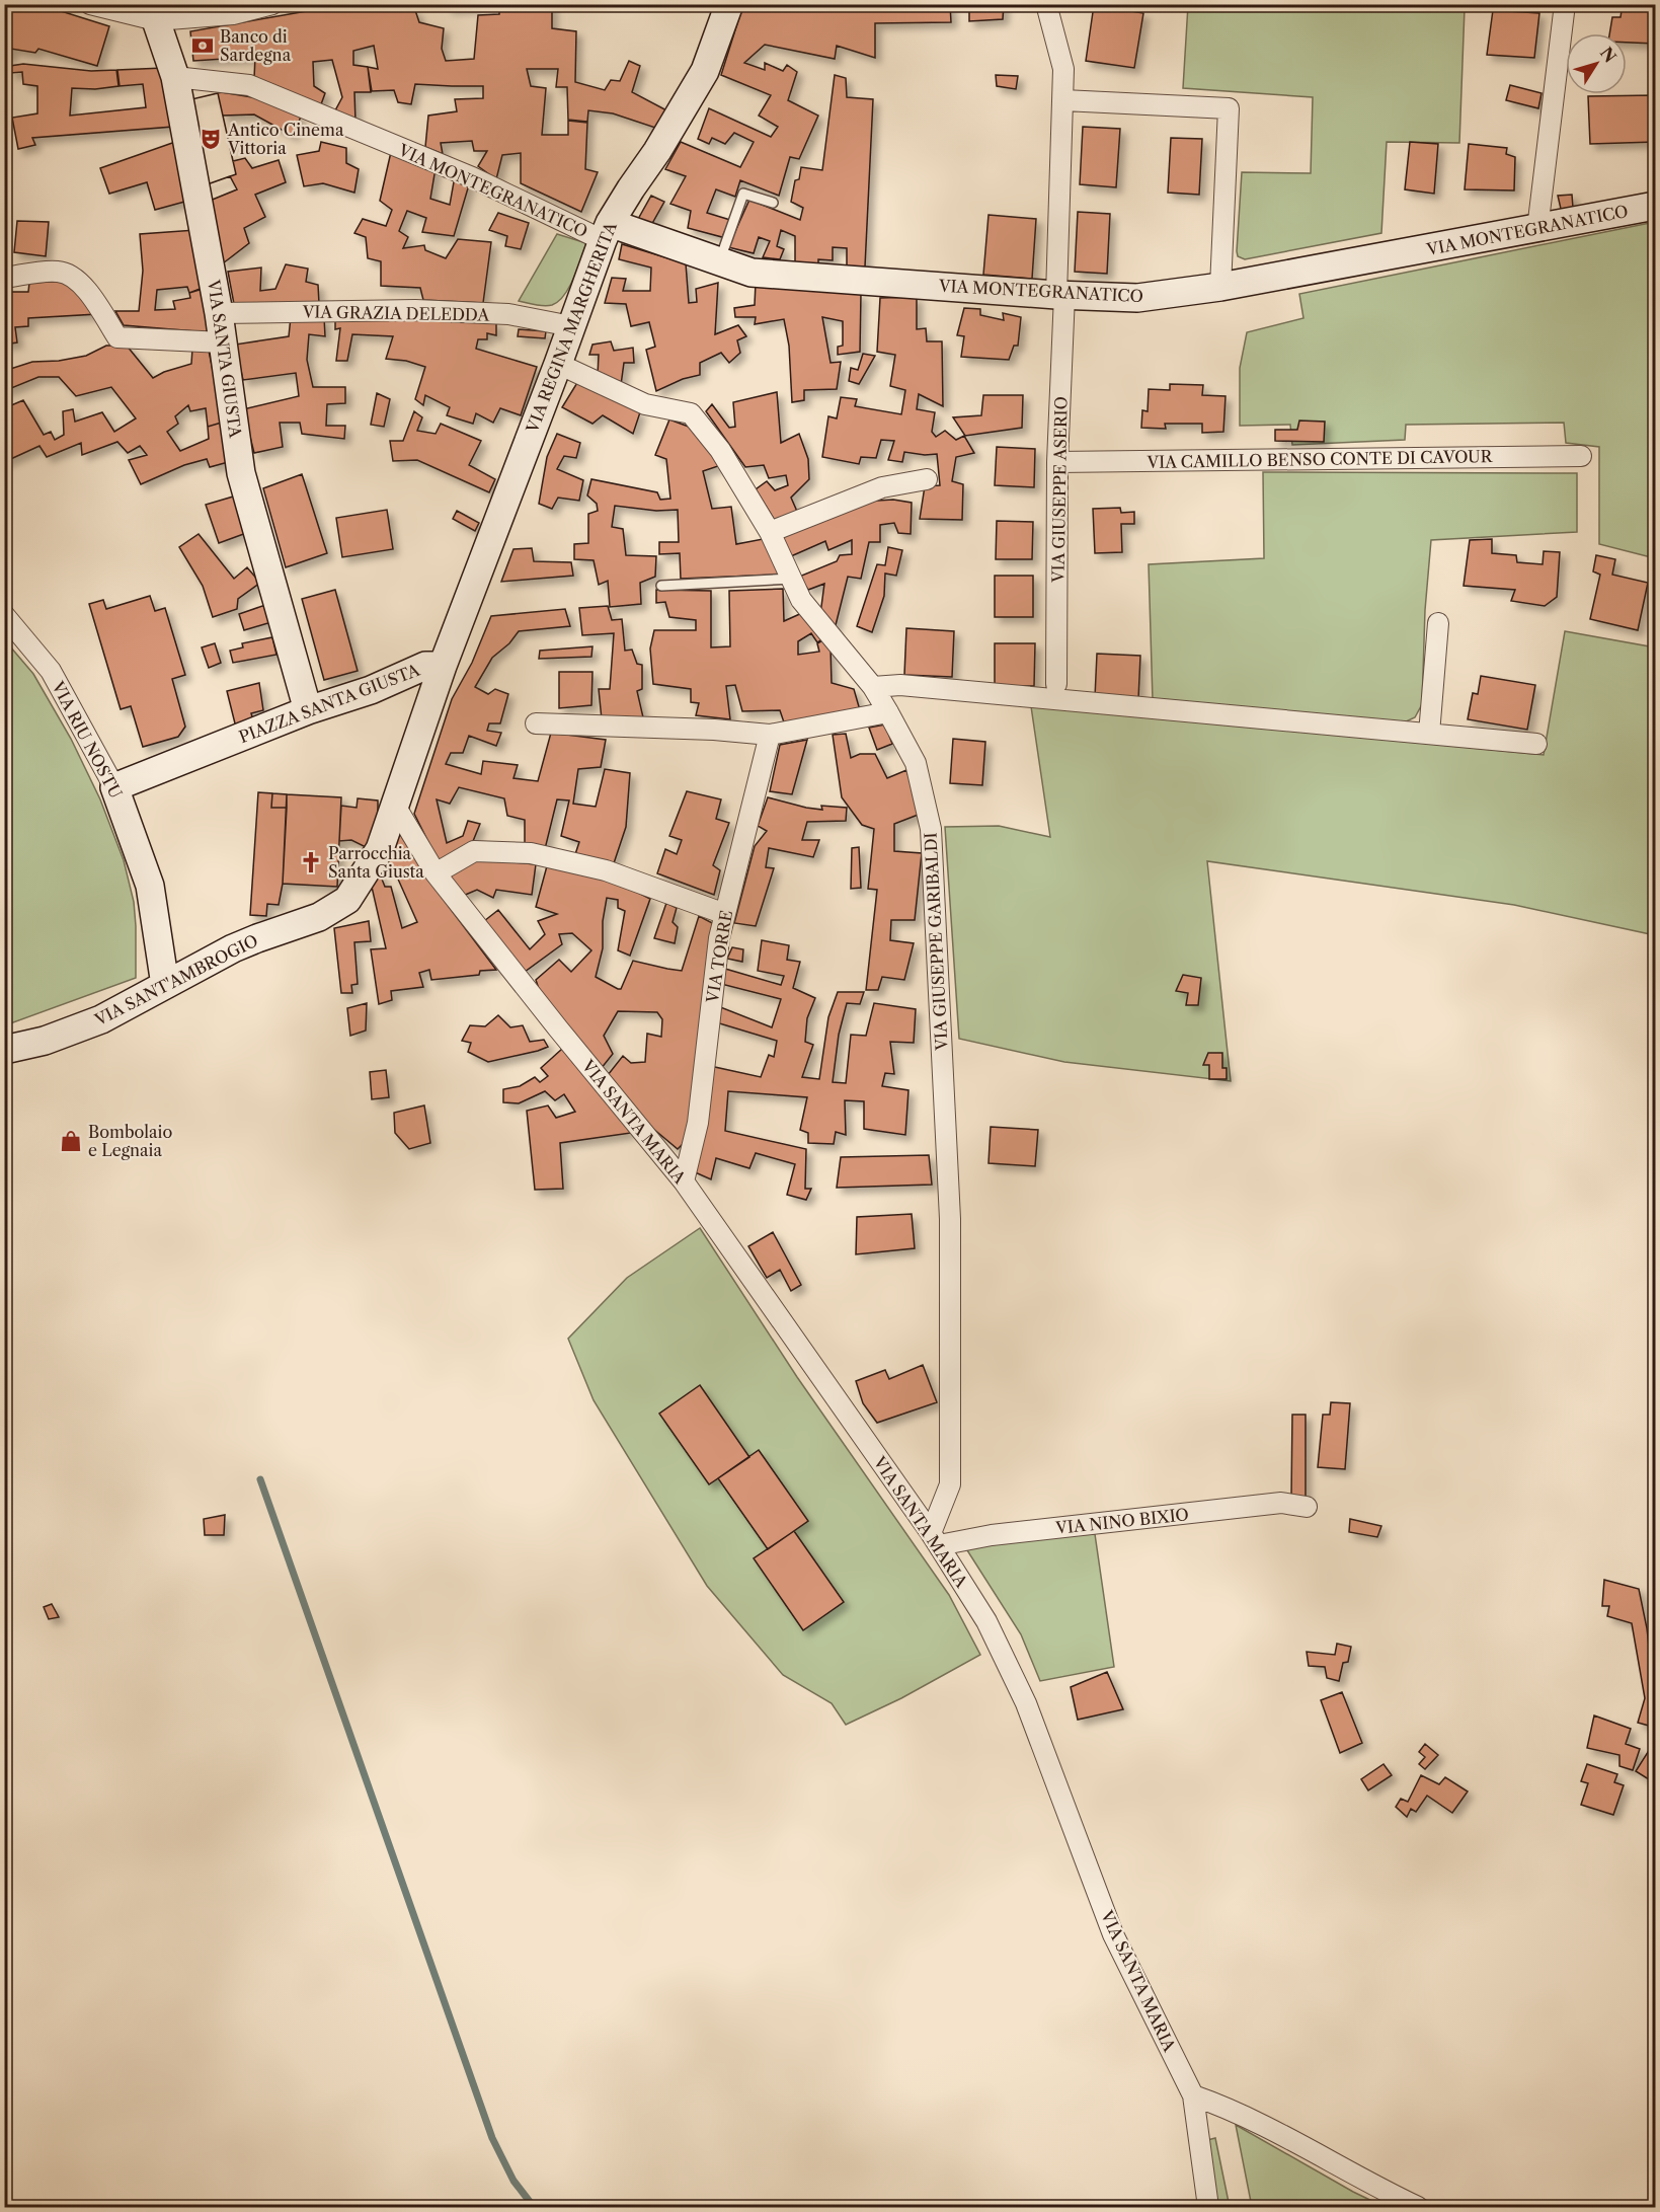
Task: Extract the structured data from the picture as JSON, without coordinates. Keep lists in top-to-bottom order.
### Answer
{
  "streets": {
    "street": [
      "VIA MONTEGRANATICO",
      "VIA GRAZIA DELEDDA",
      "VIA REGINA MARGHERITA",
      "VIA SANTA GIUSTA",
      "VIA CAMILLO BENSO CONTE DI CAVOUR",
      "VIA GIUSEPPE ASERIO",
      "PIAZZA SANTA GIUSTA",
      "VIA RIU NOSTU",
      "VIA GIUSEPPE GARIBALDI",
      "VIA TORRE",
      "VIA SANT'AMBROGIO",
      "VIA SANTA MARIA",
      "VIA NINO BIXIO"
    ]
  },
  "crossings": [
    ["VIA MONTEGRANATICO", "VIA REGINA MARGHERITA"],
    ["VIA MONTEGRANATICO", "VIA SANTA GIUSTA"],
    ["VIA MONTEGRANATICO", "VIA GIUSEPPE ASERIO"],
    ["VIA GRAZIA DELEDDA", "VIA REGINA MARGHERITA"],
    ["VIA GRAZIA DELEDDA", "VIA SANTA GIUSTA"],
    ["VIA REGINA MARGHERITA", "PIAZZA SANTA GIUSTA"],
    ["VIA REGINA MARGHERITA", "VIA GIUSEPPE GARIBALDI"],
    ["VIA SANTA GIUSTA", "PIAZZA SANTA GIUSTA"],
    ["VIA CAMILLO BENSO CONTE DI CAVOUR", "VIA GIUSEPPE ASERIO"],
    ["PIAZZA SANTA GIUSTA", "VIA RIU NOSTU"],
    ["PIAZZA SANTA GIUSTA", "VIA SANT'AMBROGIO"],
    ["PIAZZA SANTA GIUSTA", "VIA SANTA MARIA"],
    ["VIA RIU NOSTU", "VIA SANT'AMBROGIO"],
    ["VIA GIUSEPPE GARIBALDI", "VIA SANTA MARIA"],
    ["VIA GIUSEPPE GARIBALDI", "VIA NINO BIXIO"],
    ["VIA TORRE", "VIA SANTA MARIA"],
    ["VIA SANT'AMBROGIO", "VIA SANTA MARIA"],
    ["VIA SANTA MARIA", "VIA NINO BIXIO"]
  ],
  "places": {
    "bank": ["Banco di Sardegna"],
    "theatre": ["Antico Cinema Vittoria"],
    "church": ["Parrocchia Santa Giusta"],
    "shop": ["Bombolaio e Legnaia"]
  },
  "north": "top right"
}
